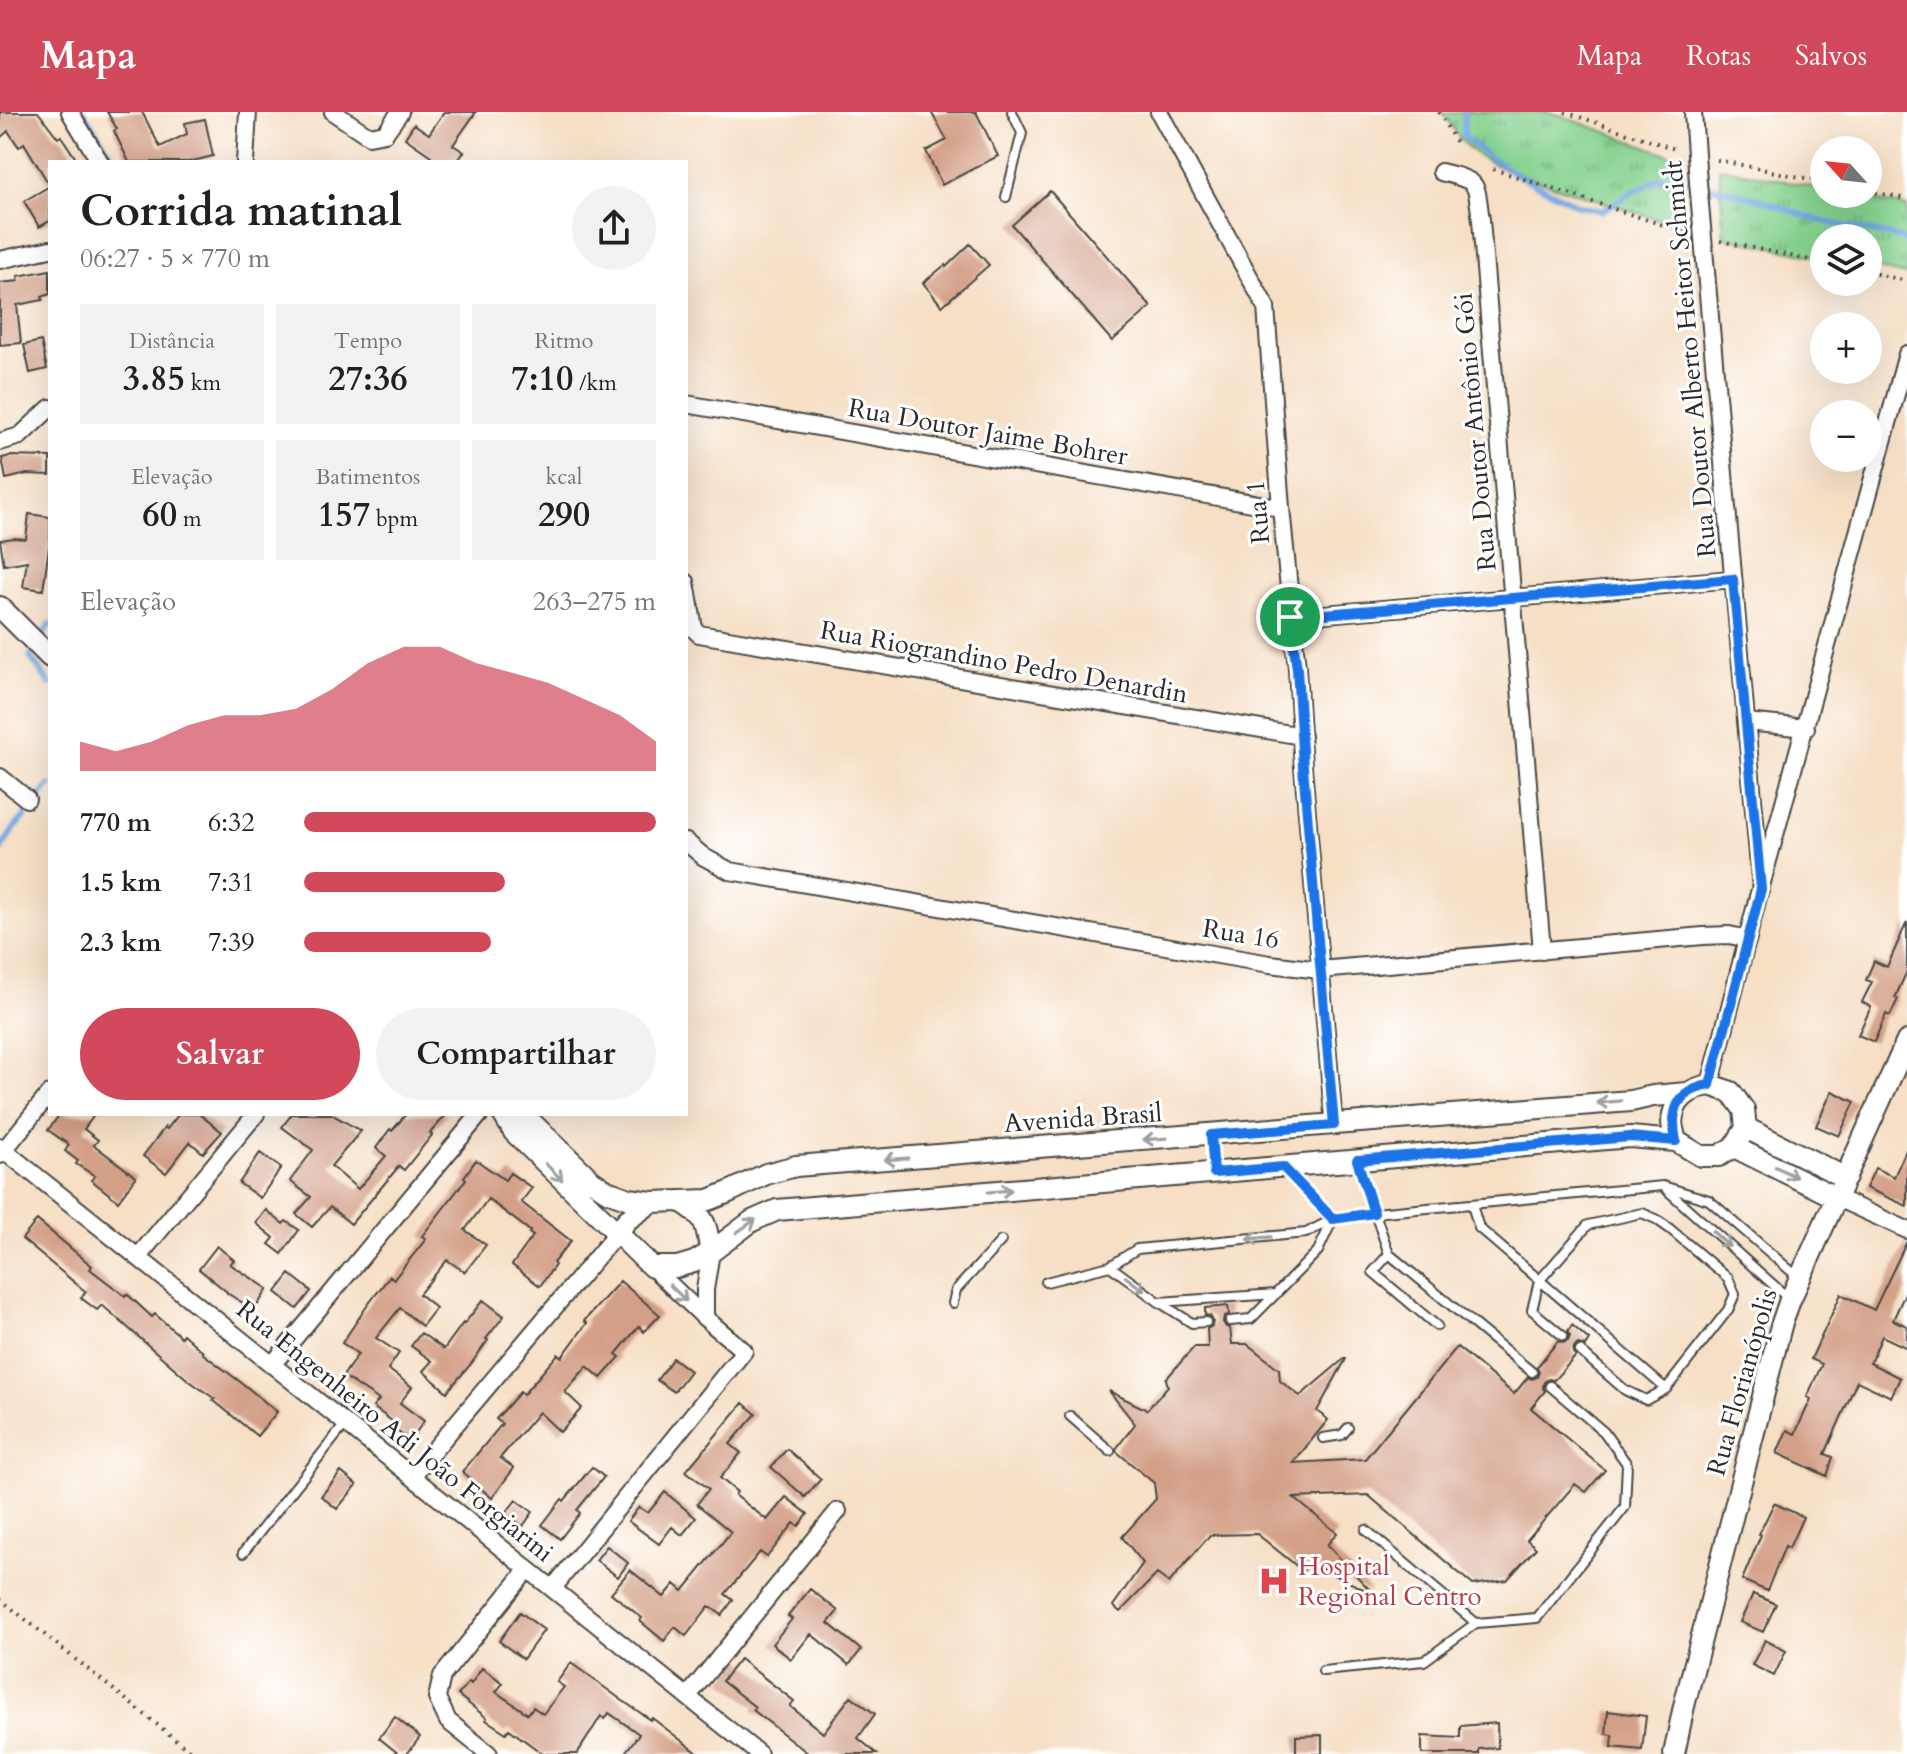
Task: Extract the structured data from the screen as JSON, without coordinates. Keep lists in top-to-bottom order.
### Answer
{
  "streets": {
    "street": [
      "Rua Doutor Alberto Heitor Schmidt",
      "Rua Doutor Jaime Bohrer",
      "Rua Doutor Antônio Gói",
      "Rua 1",
      "Rua Riograndino Pedro Denardin",
      "Rua 16",
      "Avenida Brasil",
      "Rua Florianópolis",
      "Rua Engenheiro Adi João Forgiarini"
    ]
  },
  "crossings": [
    ["Rua Doutor Jaime Bohrer", "Rua 1"],
    ["Rua Doutor Antônio Gói", "Rua 16"],
    ["Rua 1", "Rua Riograndino Pedro Denardin"],
    ["Rua 1", "Rua 16"],
    ["Rua 1", "Avenida Brasil"]
  ],
  "places": {
    "hospital": ["Hospital Regional Centro"]
  },
  "north": "top left",
  "page": {
    "header": "Mapa",
    "nav": ["Mapa", "Rotas", "Salvos"],
    "map_buttons": ["+", "−"],
    "heading": ["Corrida matinal", "06:27 · 5 × 770 m"],
    "stats": [
      ["Distância", "3.85 km"],
      ["Tempo", "27:36"],
      ["Ritmo", "7:10 /km"],
      ["Elevação", "60 m"],
      ["Batimentos", "157 bpm"],
      ["kcal", "290"]
    ],
    "chart": ["Elevação", "263–275 m"],
    "list": [
      {
        "name": "770 m",
        "note": "6:32"
      },
      {
        "name": "1.5 km",
        "note": "7:31"
      },
      {
        "name": "2.3 km",
        "note": "7:39"
      }
    ],
    "buttons": ["Salvar", "Compartilhar"]
  }
}
